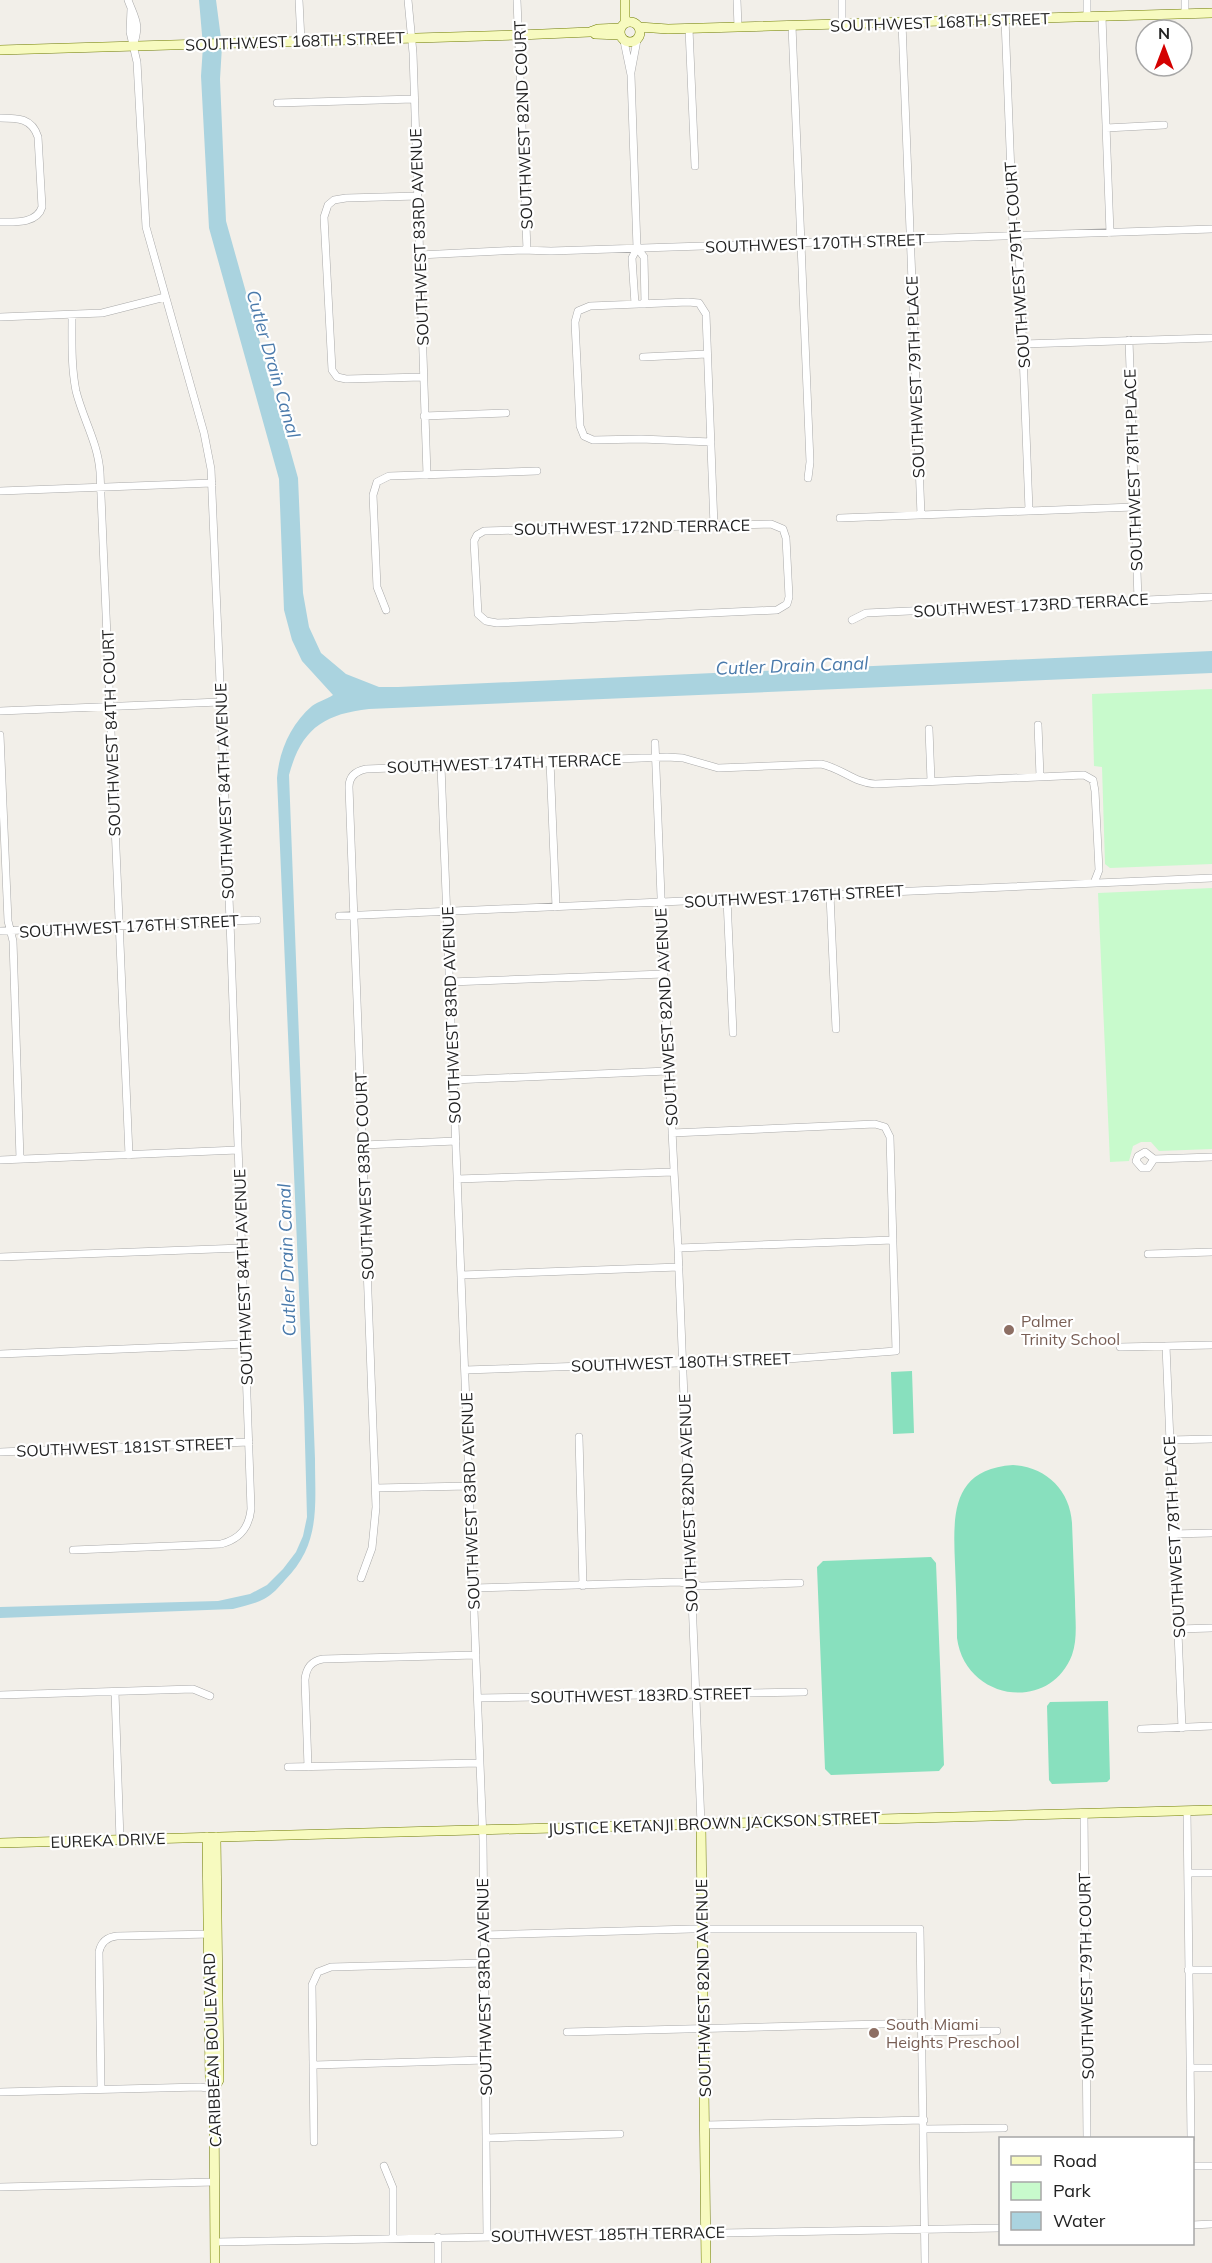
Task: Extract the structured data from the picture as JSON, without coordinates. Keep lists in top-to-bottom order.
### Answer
{
  "streets": {
    "street": [
      "SOUTHWEST 168TH STREET",
      "SOUTHWEST 82ND COURT",
      "SOUTHWEST 83RD AVENUE",
      "SOUTHWEST 170TH STREET",
      "SOUTHWEST 79TH COURT",
      "SOUTHWEST 79TH PLACE",
      "SOUTHWEST 78TH PLACE",
      "SOUTHWEST 172ND TERRACE",
      "SOUTHWEST 173RD TERRACE",
      "SOUTHWEST 84TH COURT",
      "SOUTHWEST 174TH TERRACE",
      "SOUTHWEST 84TH AVENUE",
      "SOUTHWEST 176TH STREET",
      "SOUTHWEST 82ND AVENUE",
      "SOUTHWEST 83RD COURT",
      "SOUTHWEST 180TH STREET",
      "SOUTHWEST 181ST STREET",
      "SOUTHWEST 183RD STREET",
      "JUSTICE KETANJI BROWN JACKSON STREET",
      "EUREKA DRIVE",
      "CARIBBEAN BOULEVARD",
      "SOUTHWEST 185TH TERRACE"
    ]
  },
  "crossings": [
    ["SOUTHWEST 168TH STREET", "SOUTHWEST 82ND COURT"],
    ["SOUTHWEST 168TH STREET", "SOUTHWEST 83RD AVENUE"],
    ["SOUTHWEST 168TH STREET", "SOUTHWEST 79TH COURT"],
    ["SOUTHWEST 168TH STREET", "SOUTHWEST 79TH PLACE"],
    ["SOUTHWEST 168TH STREET", "SOUTHWEST 84TH AVENUE"],
    ["SOUTHWEST 82ND COURT", "SOUTHWEST 170TH STREET"],
    ["SOUTHWEST 83RD AVENUE", "SOUTHWEST 170TH STREET"],
    ["SOUTHWEST 83RD AVENUE", "SOUTHWEST 174TH TERRACE"],
    ["SOUTHWEST 83RD AVENUE", "SOUTHWEST 176TH STREET"],
    ["SOUTHWEST 83RD AVENUE", "SOUTHWEST 180TH STREET"],
    ["SOUTHWEST 83RD AVENUE", "SOUTHWEST 183RD STREET"],
    ["SOUTHWEST 83RD AVENUE", "JUSTICE KETANJI BROWN JACKSON STREET"],
    ["SOUTHWEST 83RD AVENUE", "SOUTHWEST 185TH TERRACE"],
    ["SOUTHWEST 170TH STREET", "SOUTHWEST 79TH COURT"],
    ["SOUTHWEST 170TH STREET", "SOUTHWEST 79TH PLACE"],
    ["SOUTHWEST 79TH COURT", "JUSTICE KETANJI BROWN JACKSON STREET"],
    ["SOUTHWEST 78TH PLACE", "SOUTHWEST 173RD TERRACE"],
    ["SOUTHWEST 84TH COURT", "SOUTHWEST 176TH STREET"],
    ["SOUTHWEST 174TH TERRACE", "SOUTHWEST 176TH STREET"],
    ["SOUTHWEST 174TH TERRACE", "SOUTHWEST 82ND AVENUE"],
    ["SOUTHWEST 174TH TERRACE", "SOUTHWEST 83RD COURT"],
    ["SOUTHWEST 84TH AVENUE", "SOUTHWEST 176TH STREET"],
    ["SOUTHWEST 84TH AVENUE", "SOUTHWEST 181ST STREET"],
    ["SOUTHWEST 176TH STREET", "SOUTHWEST 82ND AVENUE"],
    ["SOUTHWEST 176TH STREET", "SOUTHWEST 83RD COURT"],
    ["SOUTHWEST 82ND AVENUE", "SOUTHWEST 180TH STREET"],
    ["SOUTHWEST 82ND AVENUE", "SOUTHWEST 183RD STREET"],
    ["SOUTHWEST 82ND AVENUE", "JUSTICE KETANJI BROWN JACKSON STREET"],
    ["SOUTHWEST 82ND AVENUE", "SOUTHWEST 185TH TERRACE"],
    ["JUSTICE KETANJI BROWN JACKSON STREET", "EUREKA DRIVE"],
    ["JUSTICE KETANJI BROWN JACKSON STREET", "CARIBBEAN BOULEVARD"],
    ["EUREKA DRIVE", "CARIBBEAN BOULEVARD"],
    ["CARIBBEAN BOULEVARD", "SOUTHWEST 185TH TERRACE"]
  ],
  "water": ["Cutler Drain Canal"],
  "places": ["Palmer Trinity School", "South Miami Heights Preschool"],
  "legend": ["Road", "Park", "Water"],
  "north": "top"
}
